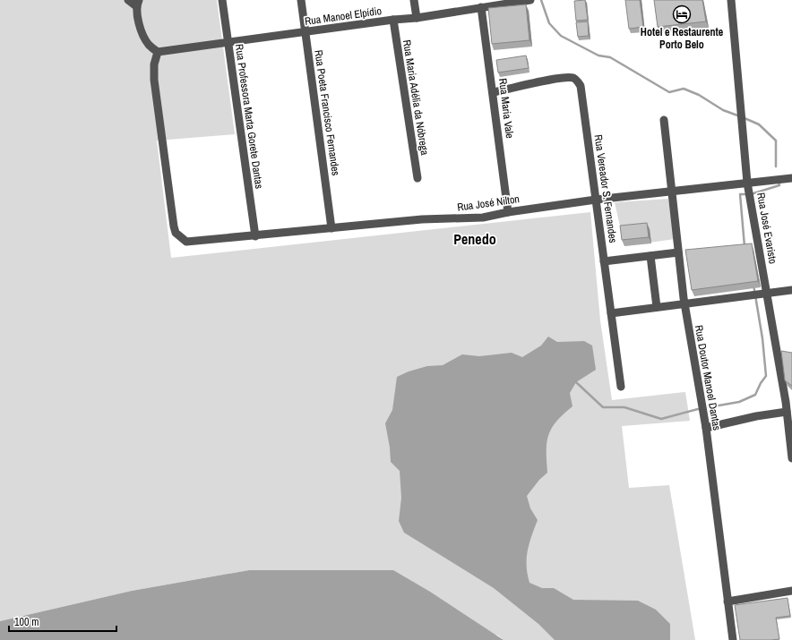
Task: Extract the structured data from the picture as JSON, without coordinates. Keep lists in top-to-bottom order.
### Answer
{
  "streets": {
    "street": [
      "Rua Manoel Elpídio",
      "Rua Maria Adélia da Nóbrega",
      "Rua Maria Vale",
      "Rua Poeta Francisco Fernandes",
      "Rua Professora Marta Gorete Dantas",
      "Rua Vereador S. Fernandes",
      "Rua José Nilton",
      "Rua José Evaristo",
      "Rua Doutor Manoel Dantas"
    ]
  },
  "crossings": [
    ["Rua Manoel Elpídio", "Rua Maria Adélia da Nóbrega"],
    ["Rua Manoel Elpídio", "Rua Maria Vale"],
    ["Rua Manoel Elpídio", "Rua Poeta Francisco Fernandes"],
    ["Rua Manoel Elpídio", "Rua Professora Marta Gorete Dantas"],
    ["Rua Manoel Elpídio", "Rua José Nilton"],
    ["Rua Maria Vale", "Rua Vereador S. Fernandes"],
    ["Rua Maria Vale", "Rua José Nilton"],
    ["Rua Poeta Francisco Fernandes", "Rua José Nilton"],
    ["Rua Professora Marta Gorete Dantas", "Rua José Nilton"],
    ["Rua Vereador S. Fernandes", "Rua José Nilton"],
    ["Rua José Nilton", "Rua José Evaristo"],
    ["Rua José Nilton", "Rua Doutor Manoel Dantas"]
  ],
  "districts": ["Penedo"],
  "places": {
    "hotel": ["Hotel e Restaurente Porto Belo"]
  },
  "scale_bar": "100 m"
}
